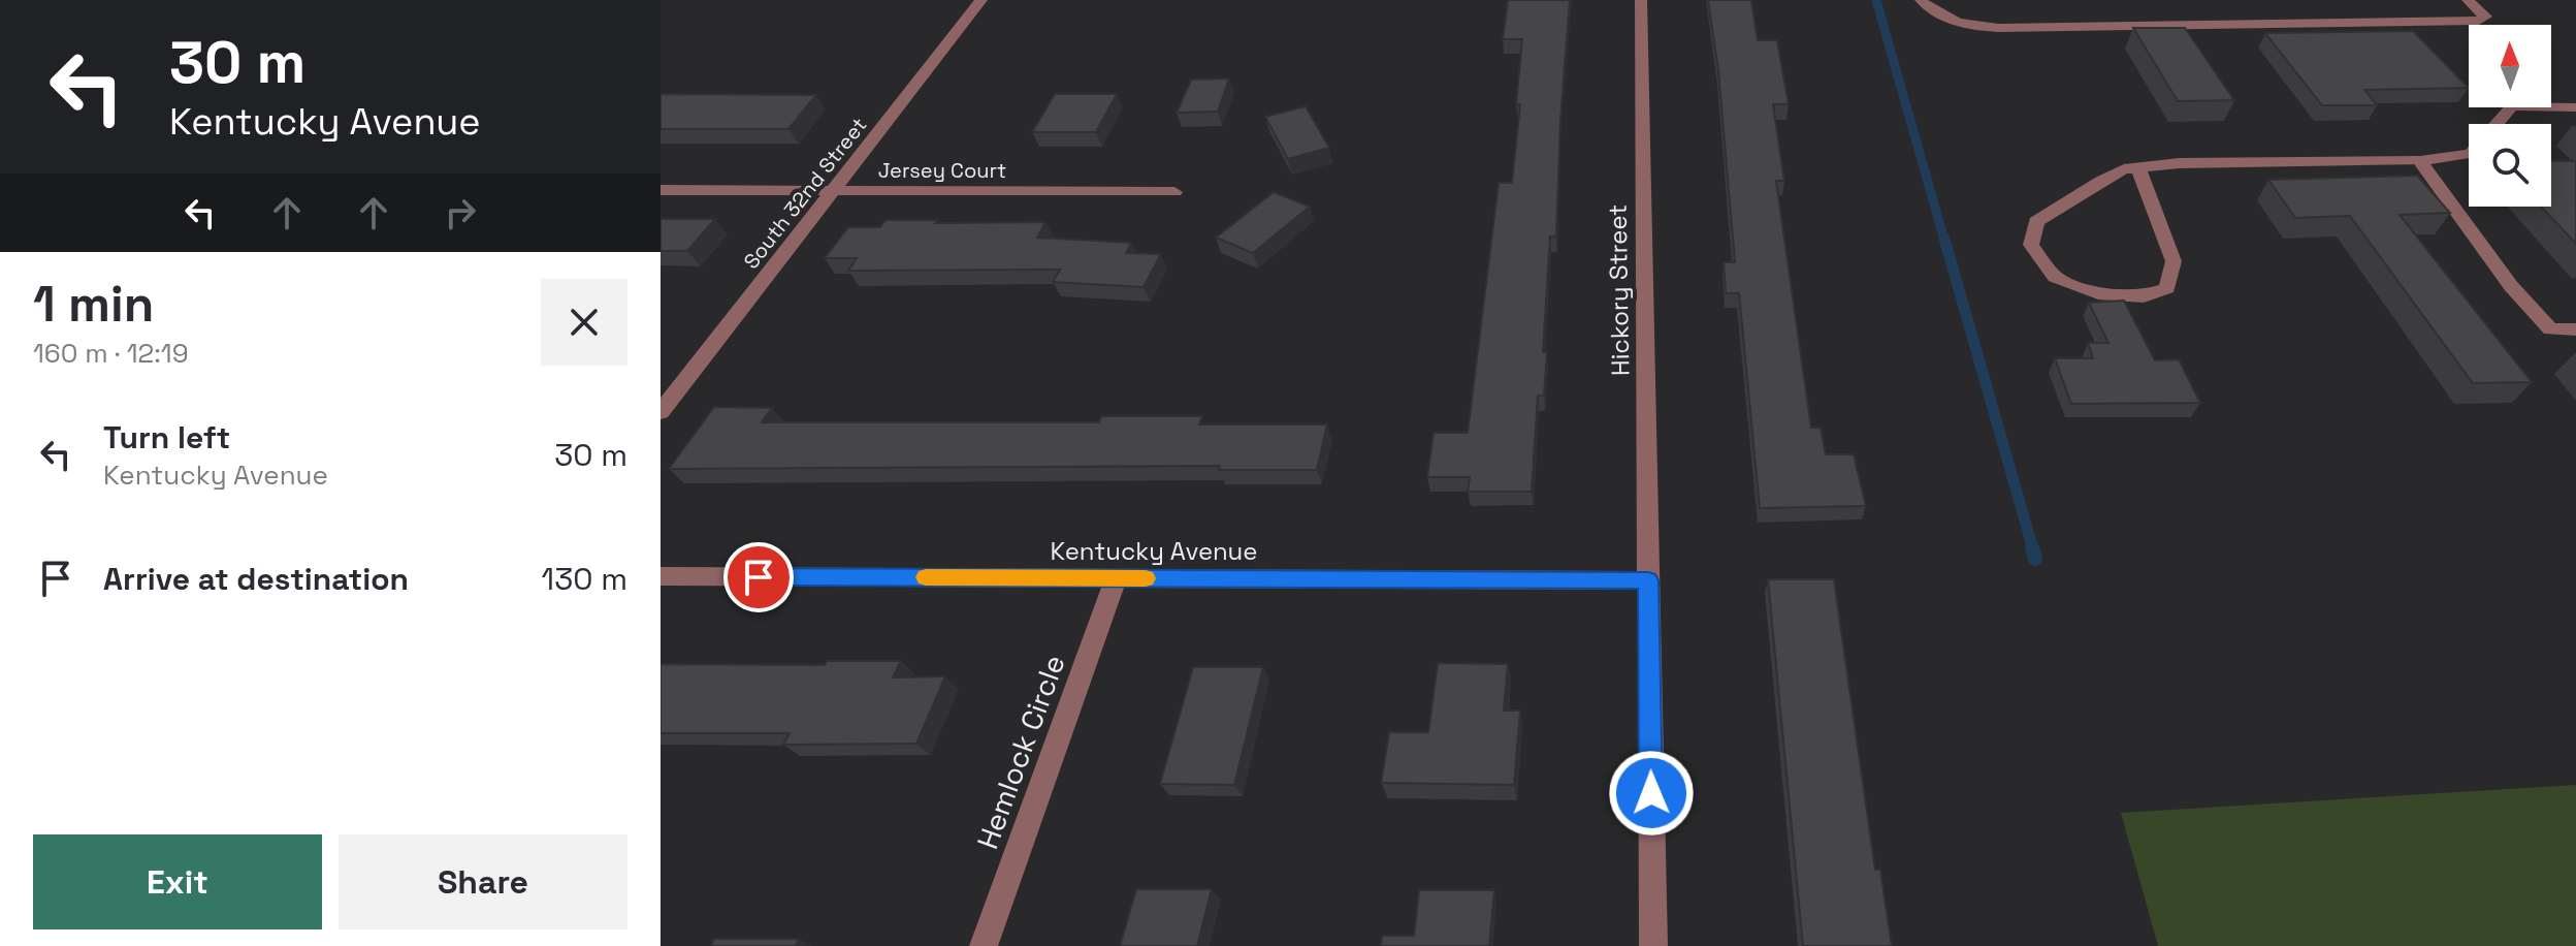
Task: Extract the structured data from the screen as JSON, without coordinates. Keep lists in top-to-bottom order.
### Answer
{
  "streets": {
    "street": [
      "Jersey Court",
      "South 32nd Street",
      "Hickory Street",
      "Kentucky Avenue",
      "Hemlock Circle"
    ]
  },
  "crossings": [
    ["Jersey Court", "South 32nd Street"],
    ["Hickory Street", "Kentucky Avenue"],
    ["Kentucky Avenue", "Hemlock Circle"]
  ],
  "north": "top",
  "page": {
    "turn": ["30 m", "Kentucky Avenue"],
    "heading": ["1 min", "160 m · 12:19"],
    "list": [
      {
        "name": "Turn left",
        "note": "Kentucky Avenue",
        "value": "30 m"
      },
      {
        "name": "Arrive at destination",
        "value": "130 m"
      }
    ],
    "buttons": ["Exit", "Share"]
  }
}
